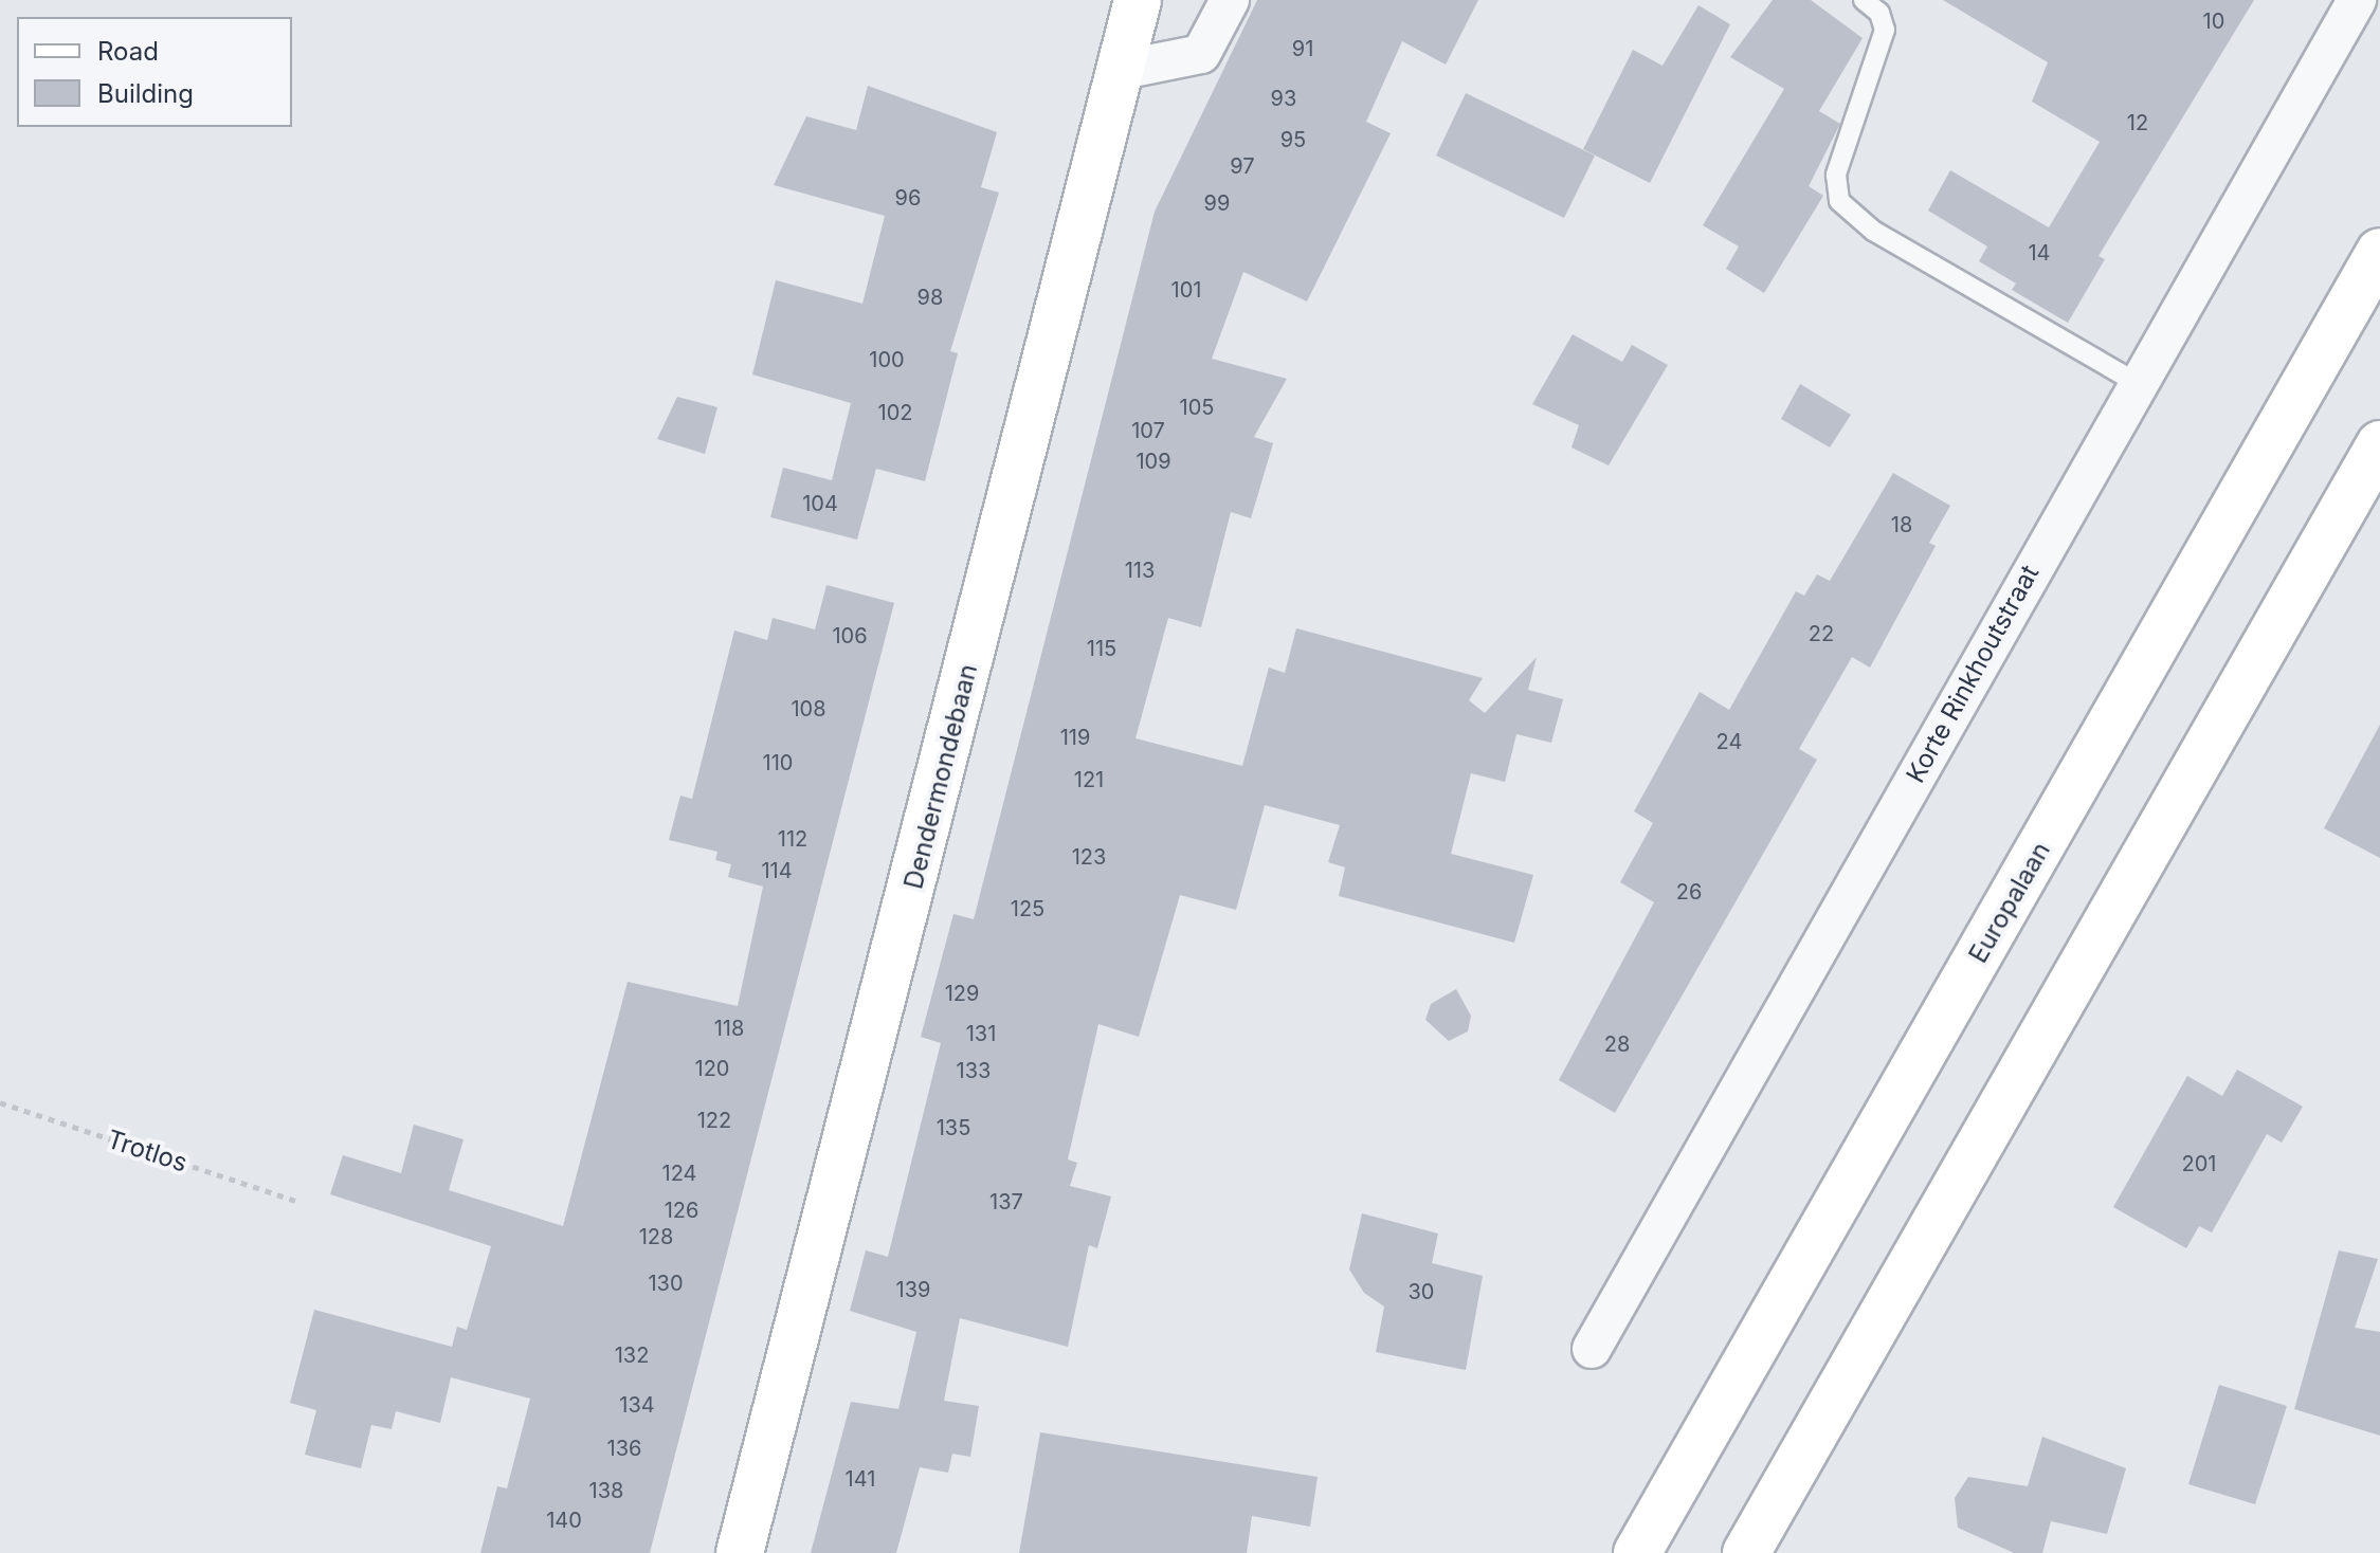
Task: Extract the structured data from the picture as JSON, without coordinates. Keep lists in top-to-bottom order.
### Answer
{
  "streets": {
    "main road": ["Dendermondebaan", "Europalaan"],
    "street": ["Korte Rinkhoutstraat"],
    "path": ["Trotlos"]
  },
  "house_numbers": [
    "10",
    "91",
    "93",
    "12",
    "95",
    "97",
    "96",
    "99",
    "14",
    "101",
    "98",
    "100",
    "105",
    "102",
    "107",
    "109",
    "104",
    "18",
    "113",
    "22",
    "106",
    "115",
    "108",
    "119",
    "24",
    "110",
    "121",
    "112",
    "123",
    "114",
    "26",
    "125",
    "129",
    "118",
    "131",
    "28",
    "120",
    "133",
    "122",
    "135",
    "201",
    "124",
    "137",
    "126",
    "128",
    "130",
    "139",
    "30",
    "132",
    "134",
    "136",
    "141",
    "138",
    "140"
  ],
  "legend": ["Road", "Building"]
}
